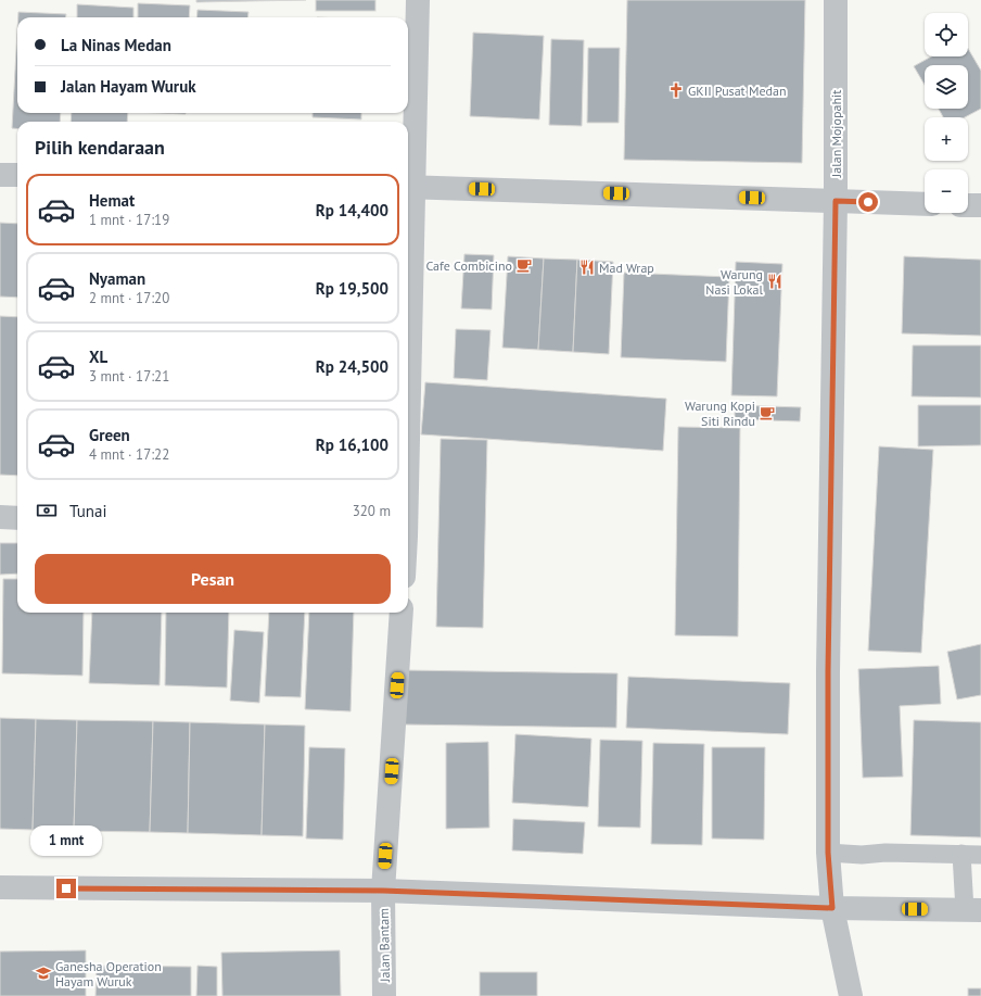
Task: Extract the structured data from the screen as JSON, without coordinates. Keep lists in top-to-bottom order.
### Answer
{
  "streets": {
    "street": ["Jalan Mojopahit", "Jalan Bantam"]
  },
  "places": {
    "church": ["GKII Pusat Medan"],
    "cafe": ["Cafe Combicino", "Warung Kopi Siti Rindu"],
    "restaurant": ["Mad Wrap", "Warung Nasi Lokal"],
    "school or university": ["Ganesha Operation Hayam Wuruk"]
  },
  "page": {
    "map_buttons": ["+", "−"],
    "banner": ["La Ninas Medan", "Jalan Hayam Wuruk"],
    "heading": "Pilih kendaraan",
    "list": [
      {
        "name": "Hemat",
        "note": "1 mnt · 17:19",
        "value": "Rp 14,400"
      },
      {
        "name": "Nyaman",
        "note": "2 mnt · 17:20",
        "value": "Rp 19,500"
      },
      {
        "name": "XL",
        "note": "3 mnt · 17:21",
        "value": "Rp 24,500"
      },
      {
        "name": "Green",
        "note": "4 mnt · 17:22",
        "value": "Rp 16,100"
      }
    ],
    "pay": ["Tunai", "320 m"],
    "buttons": "Pesan",
    "bubble": "1 mnt"
  }
}
